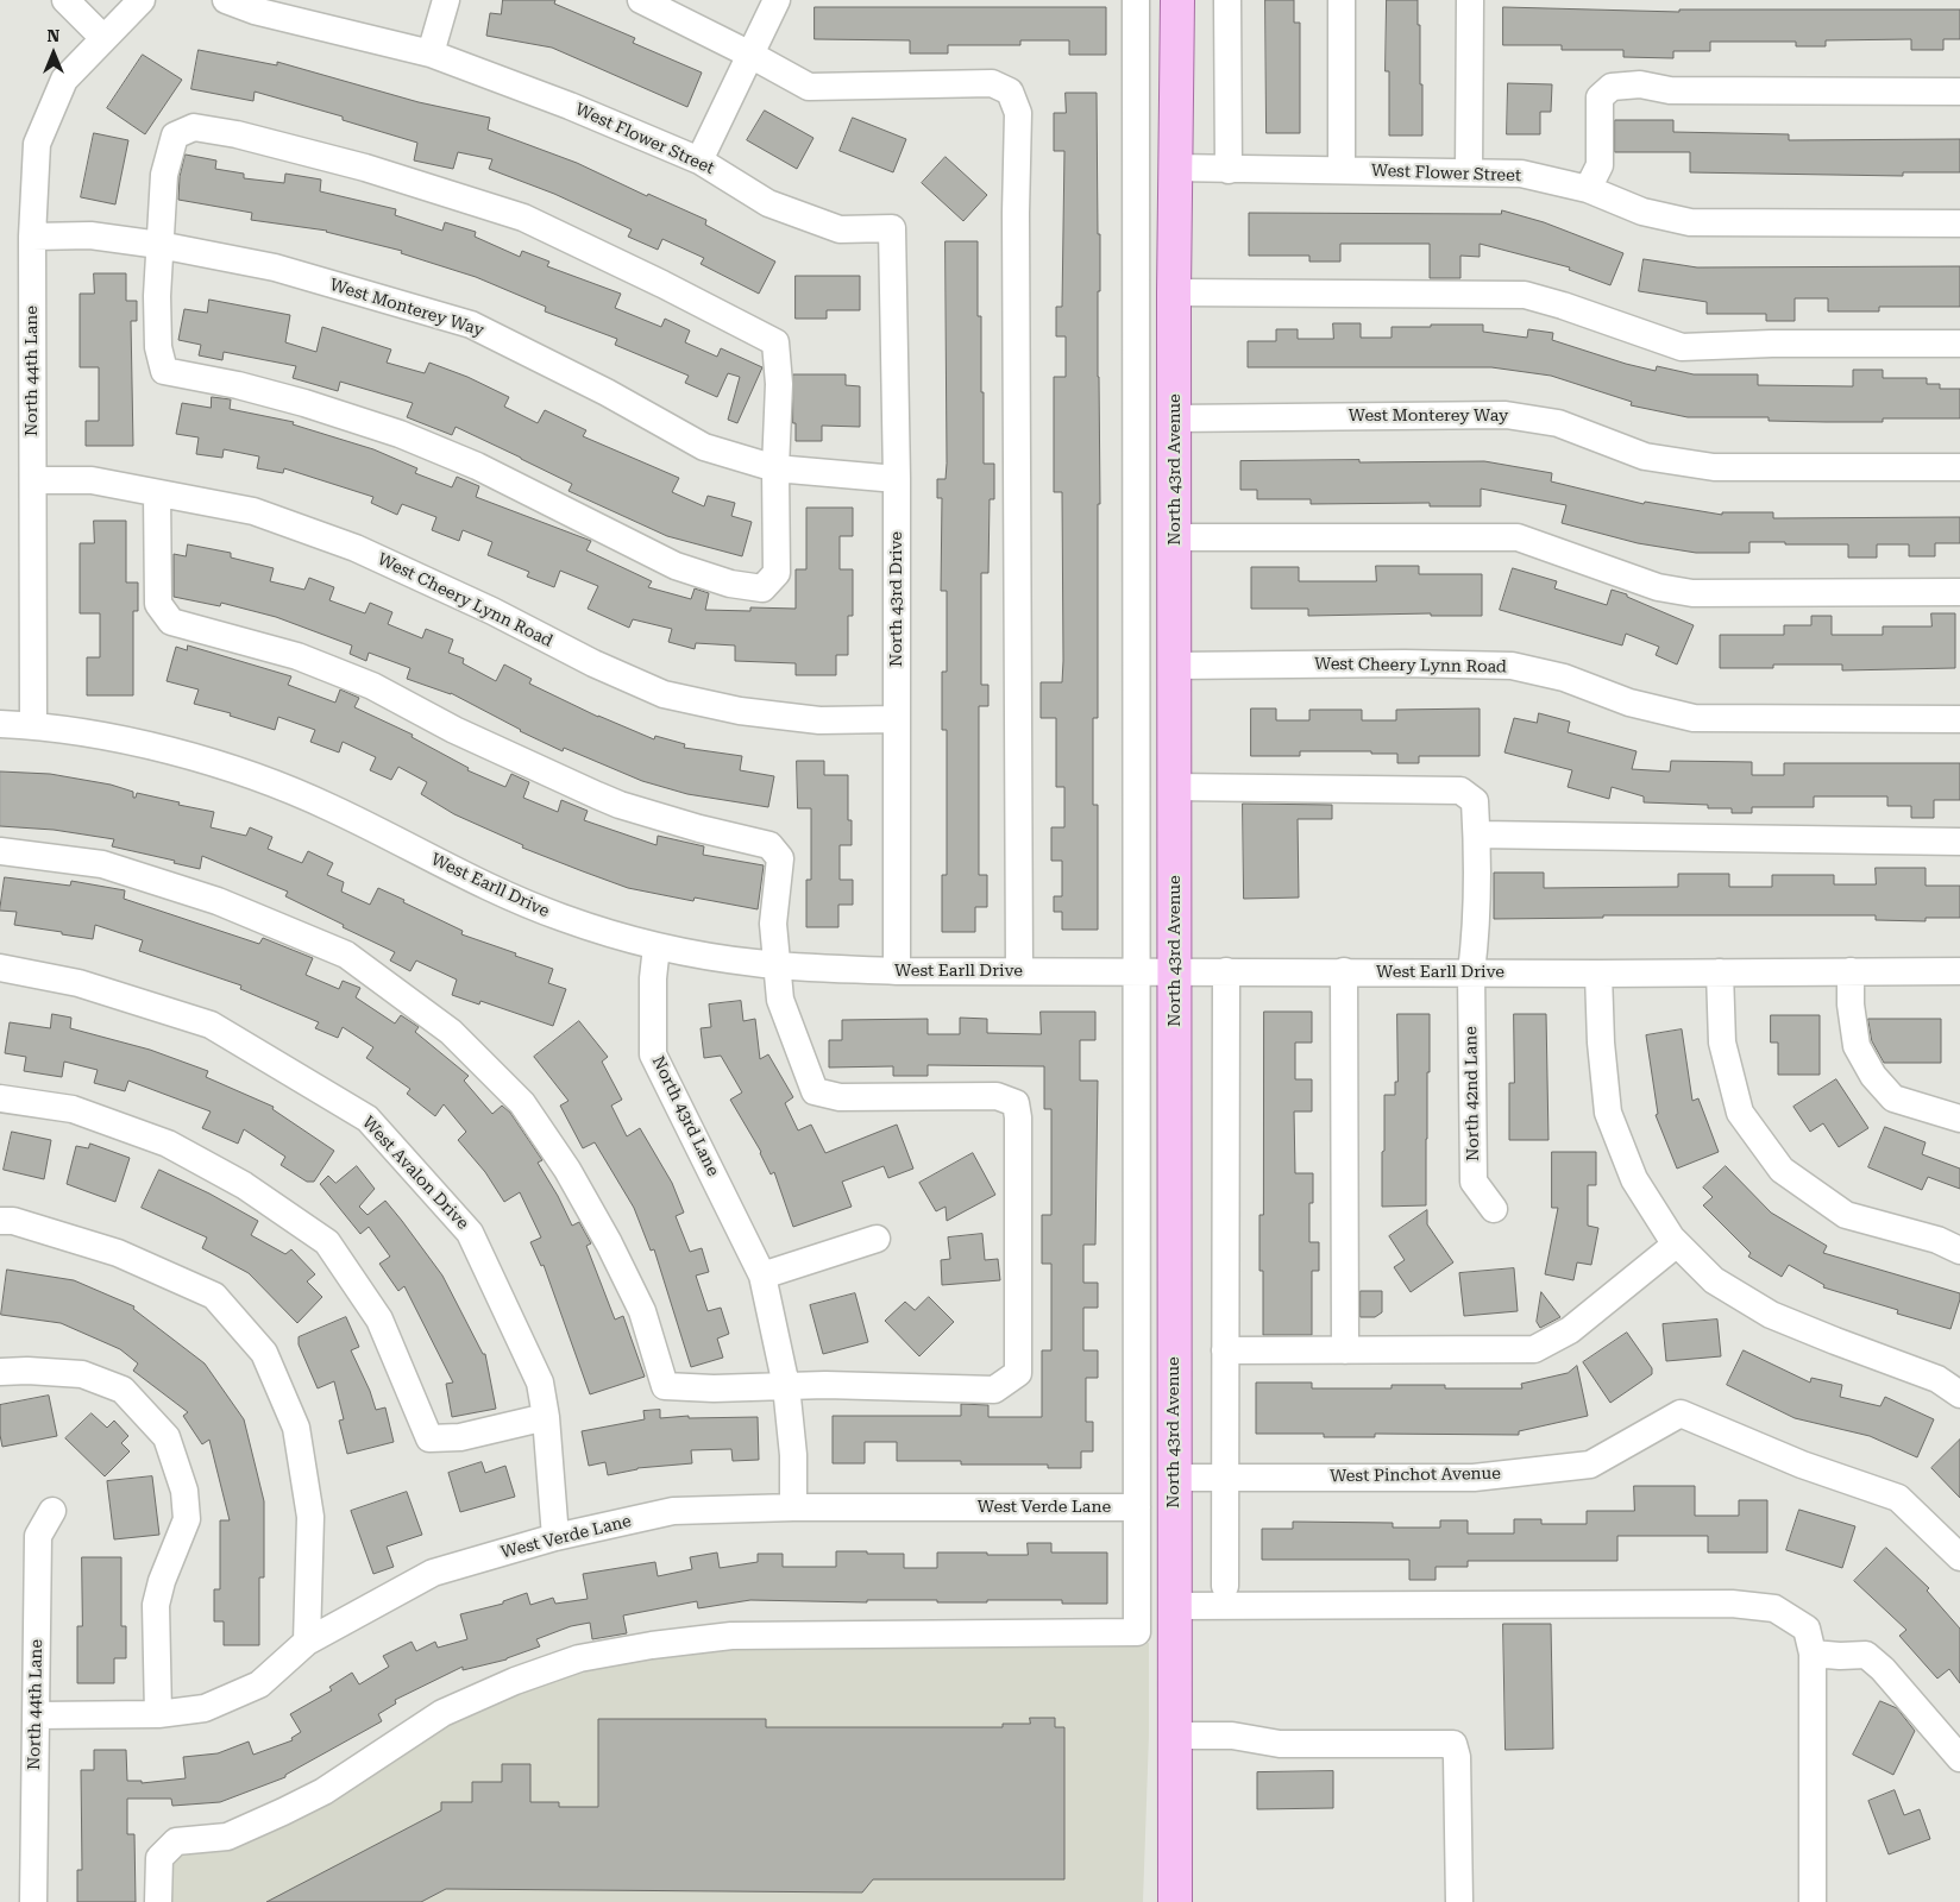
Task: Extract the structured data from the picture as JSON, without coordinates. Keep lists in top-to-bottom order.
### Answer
{
  "streets": {
    "main road": ["North 43rd Avenue"],
    "street": [
      "West Flower Street",
      "West Monterey Way",
      "North 44th Lane",
      "North 43rd Drive",
      "West Cheery Lynn Road",
      "West Earll Drive",
      "North 42nd Lane",
      "North 43rd Lane",
      "West Avalon Drive",
      "West Pinchot Avenue",
      "West Verde Lane"
    ]
  },
  "crossings": [
    ["West Flower Street", "North 43rd Avenue"],
    ["West Flower Street", "North 43rd Drive"],
    ["West Monterey Way", "North 44th Lane"],
    ["West Monterey Way", "North 43rd Avenue"],
    ["West Monterey Way", "North 43rd Drive"],
    ["North 44th Lane", "West Cheery Lynn Road"],
    ["North 44th Lane", "West Earll Drive"],
    ["North 44th Lane", "West Verde Lane"],
    ["North 43rd Avenue", "West Cheery Lynn Road"],
    ["North 43rd Avenue", "West Earll Drive"],
    ["North 43rd Avenue", "North 42nd Lane"],
    ["North 43rd Avenue", "West Pinchot Avenue"],
    ["North 43rd Drive", "West Cheery Lynn Road"],
    ["North 43rd Drive", "West Earll Drive"],
    ["West Earll Drive", "North 42nd Lane"],
    ["West Earll Drive", "North 43rd Lane"],
    ["North 43rd Lane", "West Verde Lane"],
    ["West Avalon Drive", "West Verde Lane"]
  ],
  "north": "top"
}
